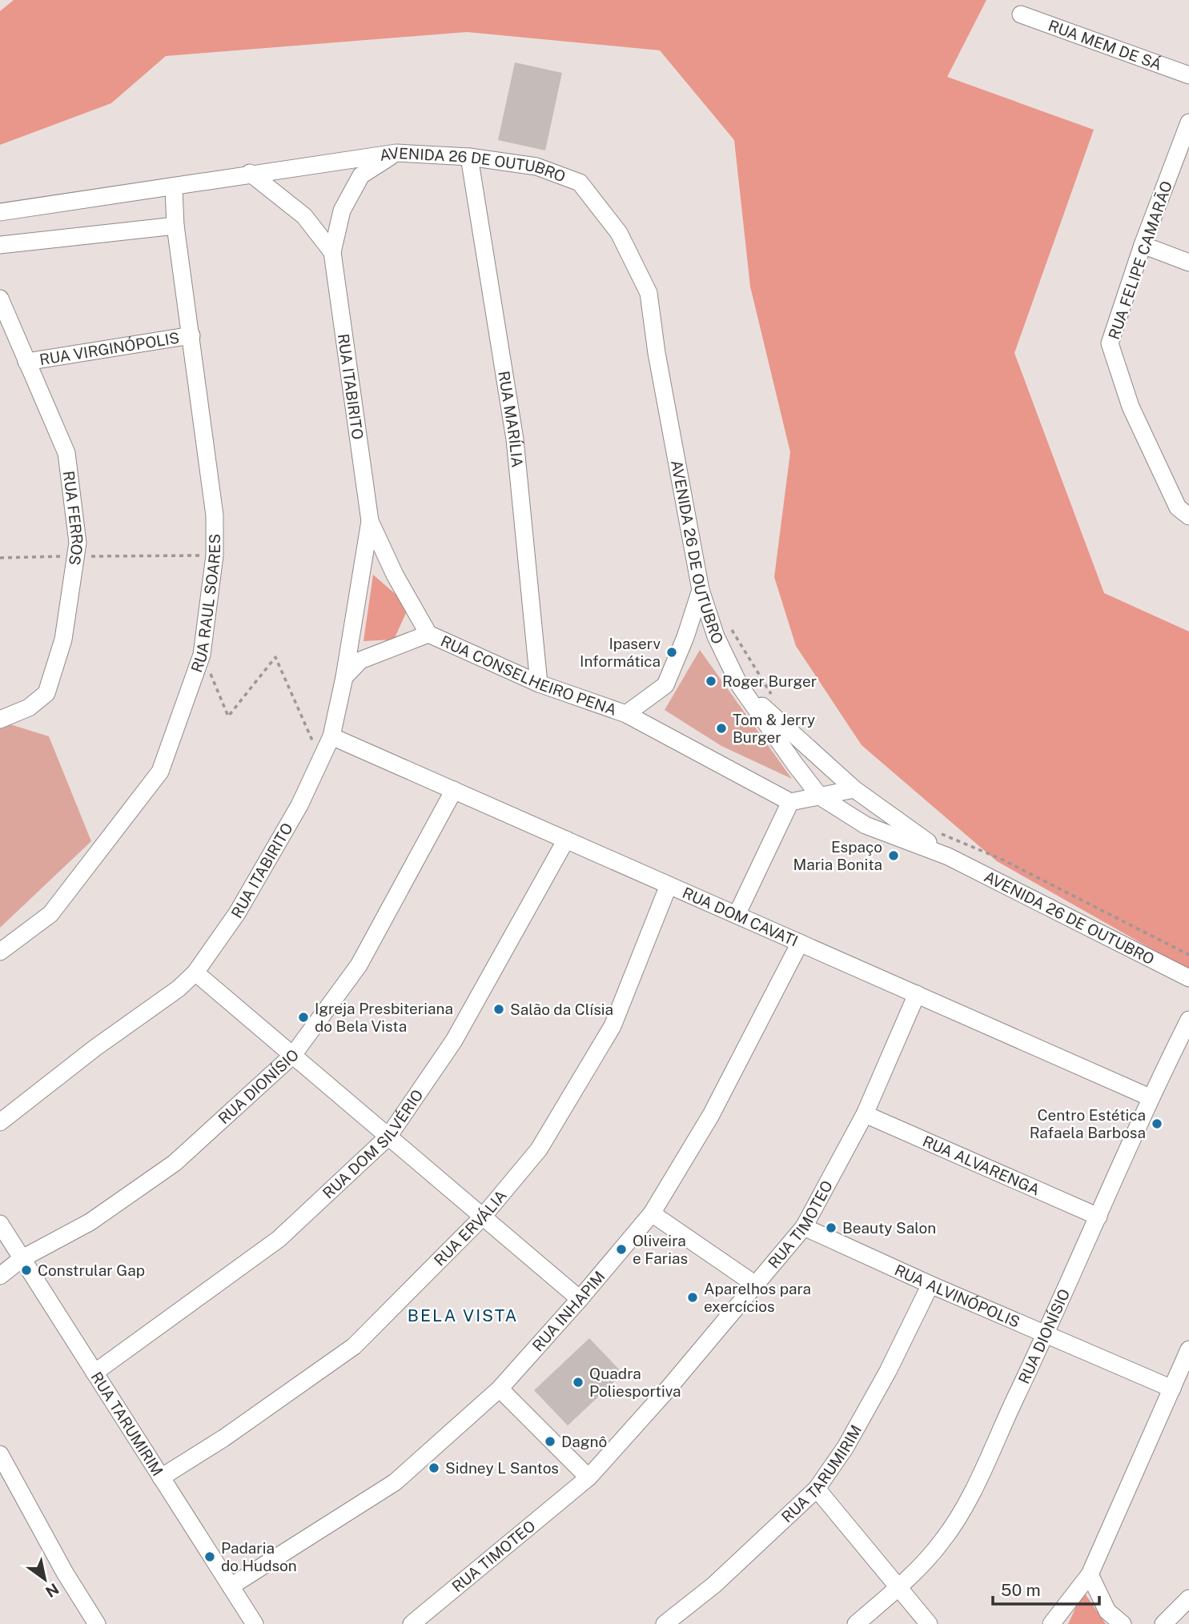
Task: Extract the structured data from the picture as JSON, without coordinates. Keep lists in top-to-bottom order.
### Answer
{
  "streets": {
    "street": [
      "RUA MEM DE SÁ",
      "AVENIDA 26 DE OUTUBRO",
      "RUA FELIPE CAMARÃO",
      "RUA VIRGINÓPOLIS",
      "RUA ITABIRITO",
      "RUA MARÍLIA",
      "RUA FERROS",
      "RUA RAUL SOARES",
      "RUA CONSELHEIRO PENA",
      "RUA DOM CAVATI",
      "RUA DIONÍSIO",
      "RUA DOM SILVÉRIO",
      "RUA ALVARENGA",
      "RUA TIMOTEO",
      "RUA ERVÁLIA",
      "RUA ALVINÓPOLIS",
      "RUA INHAPIM",
      "RUA TARUMIRIM"
    ]
  },
  "crossings": [
    ["AVENIDA 26 DE OUTUBRO", "RUA ITABIRITO"],
    ["AVENIDA 26 DE OUTUBRO", "RUA MARÍLIA"],
    ["AVENIDA 26 DE OUTUBRO", "RUA RAUL SOARES"],
    ["AVENIDA 26 DE OUTUBRO", "RUA CONSELHEIRO PENA"],
    ["RUA VIRGINÓPOLIS", "RUA FERROS"],
    ["RUA VIRGINÓPOLIS", "RUA RAUL SOARES"],
    ["RUA ITABIRITO", "RUA CONSELHEIRO PENA"],
    ["RUA ITABIRITO", "RUA DOM CAVATI"],
    ["RUA MARÍLIA", "RUA CONSELHEIRO PENA"],
    ["RUA DOM CAVATI", "RUA DIONÍSIO"],
    ["RUA DOM CAVATI", "RUA DOM SILVÉRIO"],
    ["RUA DOM CAVATI", "RUA TIMOTEO"],
    ["RUA DOM CAVATI", "RUA ERVÁLIA"],
    ["RUA DOM CAVATI", "RUA INHAPIM"],
    ["RUA DIONÍSIO", "RUA ALVARENGA"],
    ["RUA DIONÍSIO", "RUA ALVINÓPOLIS"],
    ["RUA DIONÍSIO", "RUA TARUMIRIM"],
    ["RUA DOM SILVÉRIO", "RUA TARUMIRIM"],
    ["RUA ALVARENGA", "RUA TIMOTEO"],
    ["RUA TIMOTEO", "RUA ALVINÓPOLIS"],
    ["RUA ERVÁLIA", "RUA TARUMIRIM"],
    ["RUA ALVINÓPOLIS", "RUA TARUMIRIM"],
    ["RUA INHAPIM", "RUA TARUMIRIM"]
  ],
  "districts": ["BELA VISTA"],
  "places": [
    "Ipaserv Informática",
    "Roger Burger",
    "Tom & Jerry Burger",
    "Espaço Maria Bonita",
    "Salão da Clísia",
    "Igreja Presbiteriana do Bela Vista",
    "Centro Estética Rafaela Barbosa",
    "Beauty Salon",
    "Oliveira e Farias",
    "Constrular Gap",
    "Aparelhos para exercícios",
    "Quadra Poliesportiva",
    "Dagnô",
    "Sidney L Santos",
    "Padaria do Hudson"
  ],
  "scale_bar": "50 m",
  "north": "bottom right"
}
